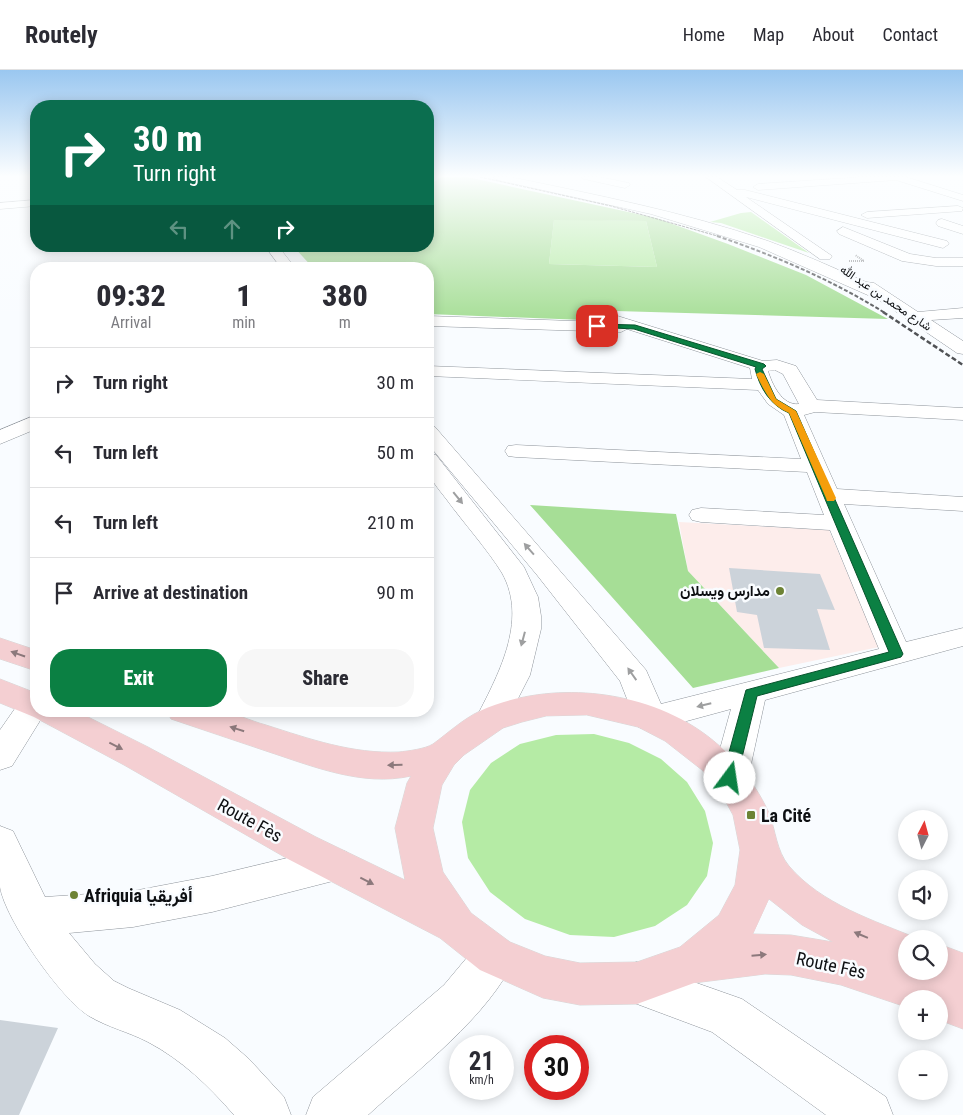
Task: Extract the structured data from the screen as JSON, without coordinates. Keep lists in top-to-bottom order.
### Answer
{
  "streets": {
    "main road": ["Route Fès"],
    "street": ["شارع محمد بن عبد الله"]
  },
  "places": {
    "other": ["مدارس ويسلان", "Afriquia أفريقيا"],
    "transit": ["La Cité"]
  },
  "north": "top",
  "page": {
    "header": "Routely",
    "nav": [
      "Home",
      "Map",
      "About",
      "Contact"
    ],
    "turn": ["30 m", "Turn right"],
    "eta": [
      "09:32",
      "Arrival",
      "1",
      "min",
      "380",
      "m"
    ],
    "list": [
      {
        "name": "Turn right",
        "value": "30 m"
      },
      {
        "name": "Turn left",
        "value": "50 m"
      },
      {
        "name": "Turn left",
        "value": "210 m"
      },
      {
        "name": "Arrive at destination",
        "value": "90 m"
      }
    ],
    "buttons": ["Exit", "Share"],
    "map_buttons": ["+", "−"],
    "speed": "21 km/h",
    "limit": "30"
  }
}
